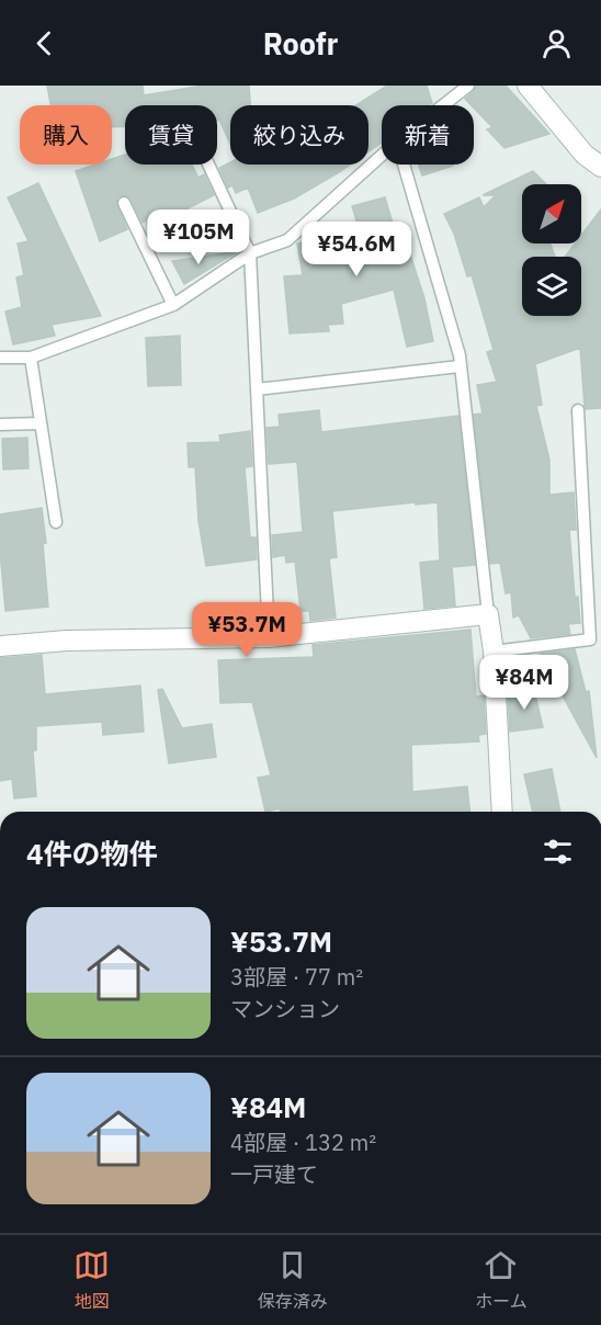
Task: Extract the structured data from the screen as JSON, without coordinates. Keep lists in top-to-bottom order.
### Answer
{
  "north": "top right",
  "page": {
    "header": "Roofr",
    "chip": [
      "購入",
      "賃貸",
      "絞り込み",
      "新着"
    ],
    "price": [
      "¥105M",
      "¥54.6M",
      "¥53.7M",
      "¥84M"
    ],
    "heading": "4件の物件",
    "list": [
      {
        "name": "¥53.7M",
        "note": "3部屋 · 77 m² · マンション"
      },
      {
        "name": "¥84M",
        "note": "4部屋 · 132 m² · 一戸建て"
      }
    ],
    "tabs": ["地図", "保存済み", "ホーム"]
  }
}
